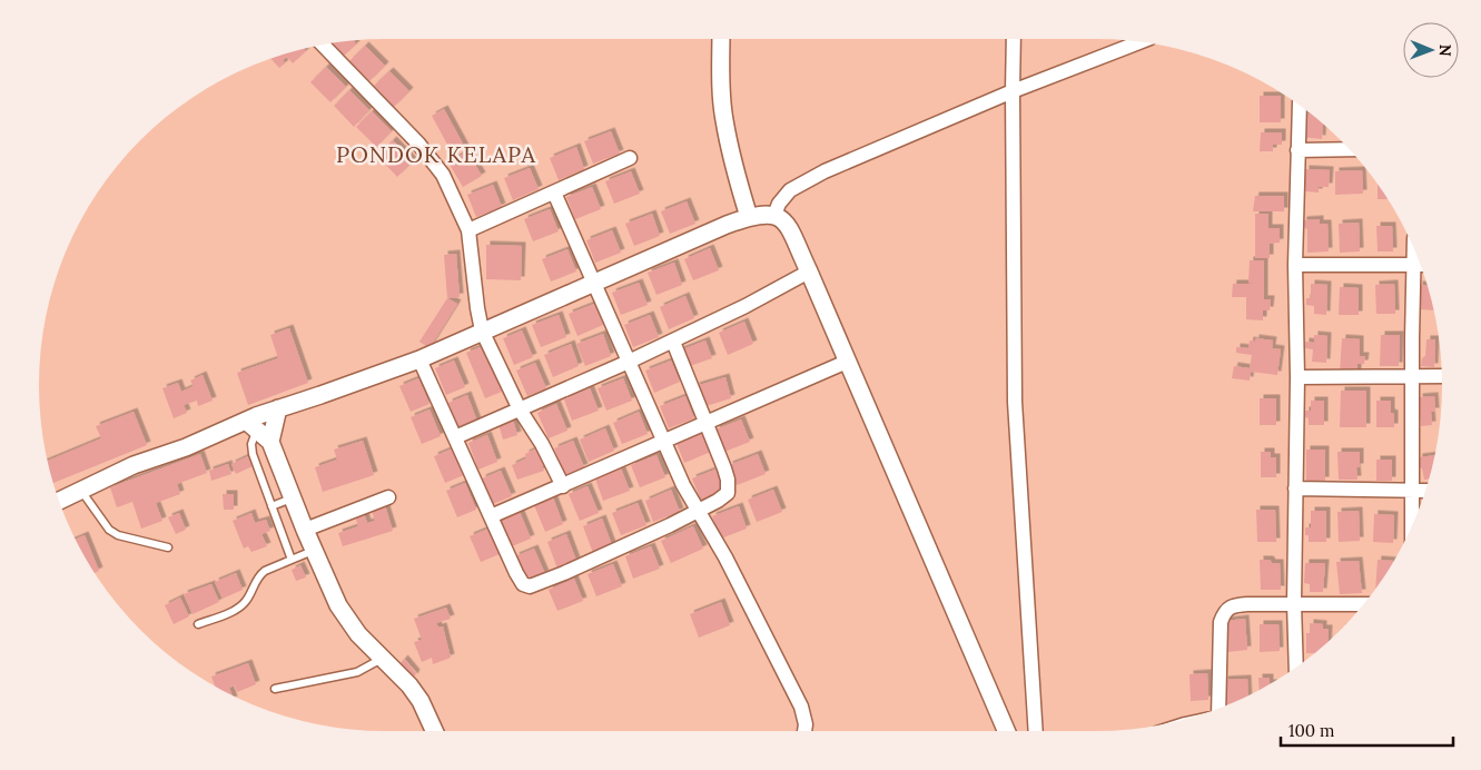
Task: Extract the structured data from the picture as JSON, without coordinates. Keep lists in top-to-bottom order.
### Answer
{
  "districts": ["PONDOK KELAPA"],
  "scale_bar": "100 m",
  "north": "right"
}
